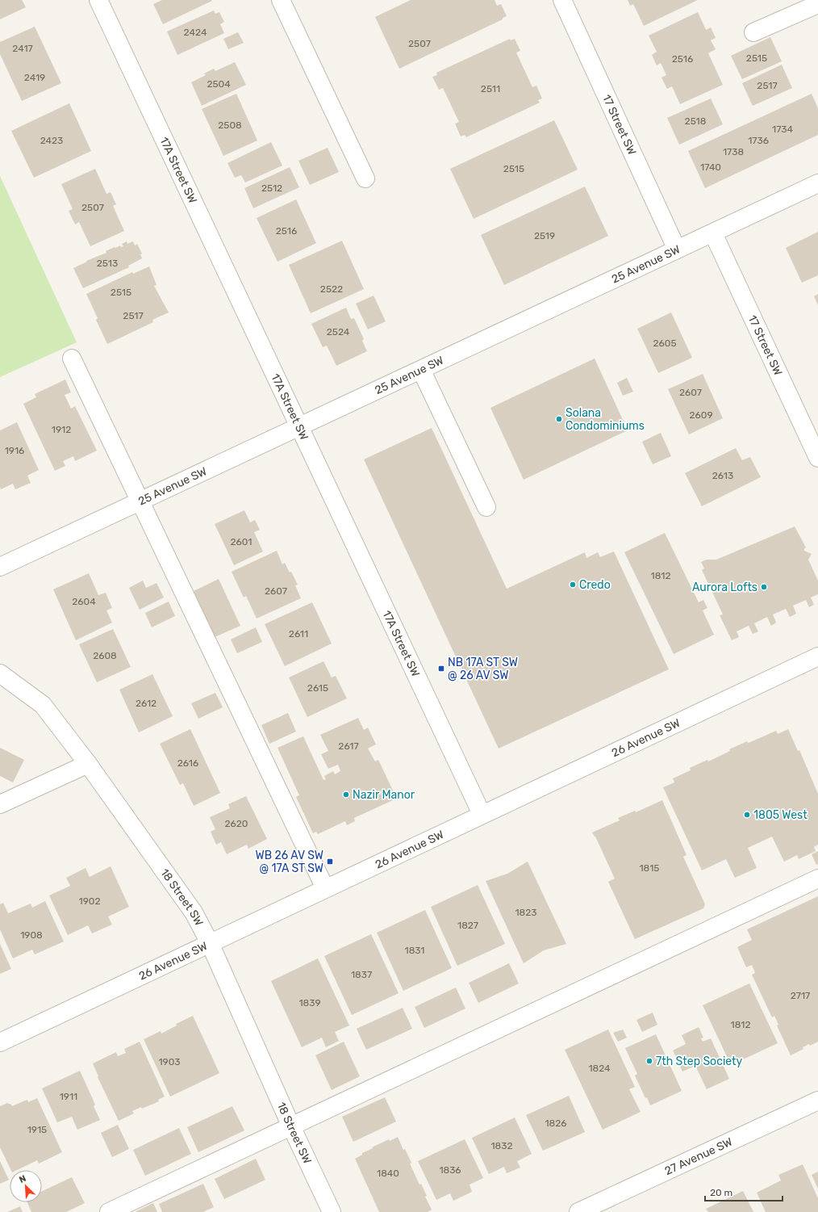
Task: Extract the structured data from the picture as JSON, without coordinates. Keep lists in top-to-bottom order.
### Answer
{
  "streets": {
    "street": [
      "17 Street SW",
      "17A Street SW",
      "25 Avenue SW",
      "26 Avenue SW",
      "18 Street SW",
      "27 Avenue SW"
    ]
  },
  "crossings": [
    ["17 Street SW", "25 Avenue SW"],
    ["17A Street SW", "25 Avenue SW"],
    ["17A Street SW", "26 Avenue SW"],
    ["26 Avenue SW", "18 Street SW"]
  ],
  "places": {
    "other": [
      "Solana Condominiums",
      "Credo",
      "Aurora Lofts",
      "Nazir Manor",
      "1805 West",
      "7th Step Society"
    ],
    "transit": ["NB 17A ST SW @ 26 AV SW", "WB 26 AV SW @ 17A ST SW"]
  },
  "house_numbers": [
    "2424",
    "2507",
    "2417",
    "2515",
    "2516",
    "2419",
    "2504",
    "2517",
    "2511",
    "2518",
    "2508",
    "1734",
    "2423",
    "1736",
    "1738",
    "1740",
    "2515",
    "2512",
    "2507",
    "2516",
    "2519",
    "2513",
    "2522",
    "2515",
    "2517",
    "2524",
    "2605",
    "2607",
    "2609",
    "1912",
    "1916",
    "2613",
    "2601",
    "1812",
    "2607",
    "2604",
    "2611",
    "2608",
    "2615",
    "2612",
    "2617",
    "2616",
    "2620",
    "1815",
    "1902",
    "1823",
    "1827",
    "1908",
    "1831",
    "1837",
    "2717",
    "1839",
    "1812",
    "1903",
    "1824",
    "1911",
    "1826",
    "1915",
    "1832",
    "1836",
    "1840"
  ],
  "scale_bar": "20 m",
  "north": "top left"
}
